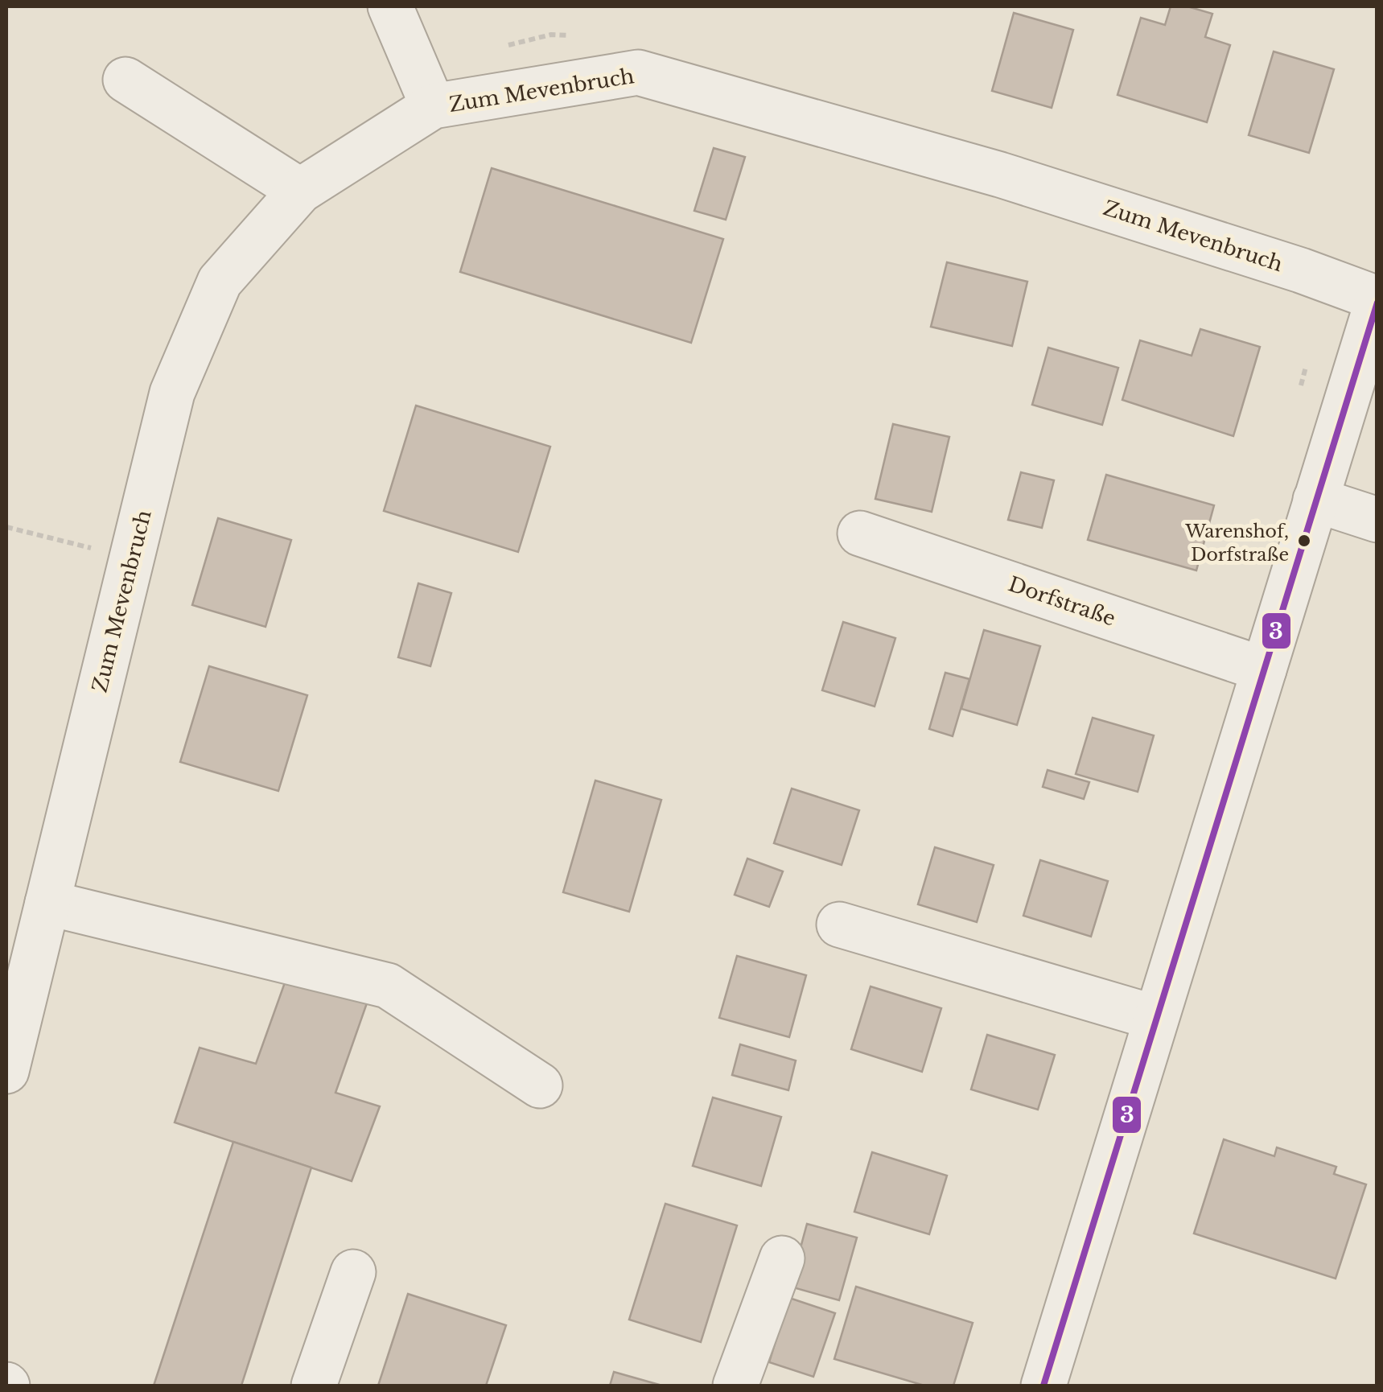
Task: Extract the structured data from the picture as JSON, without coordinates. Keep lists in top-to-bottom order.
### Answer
{
  "streets": {
    "street": ["Zum Mevenbruch", "Dorfstraße"]
  },
  "places": ["Warenshof, Dorfstraße"],
  "lines": ["transit line 3"]
}
